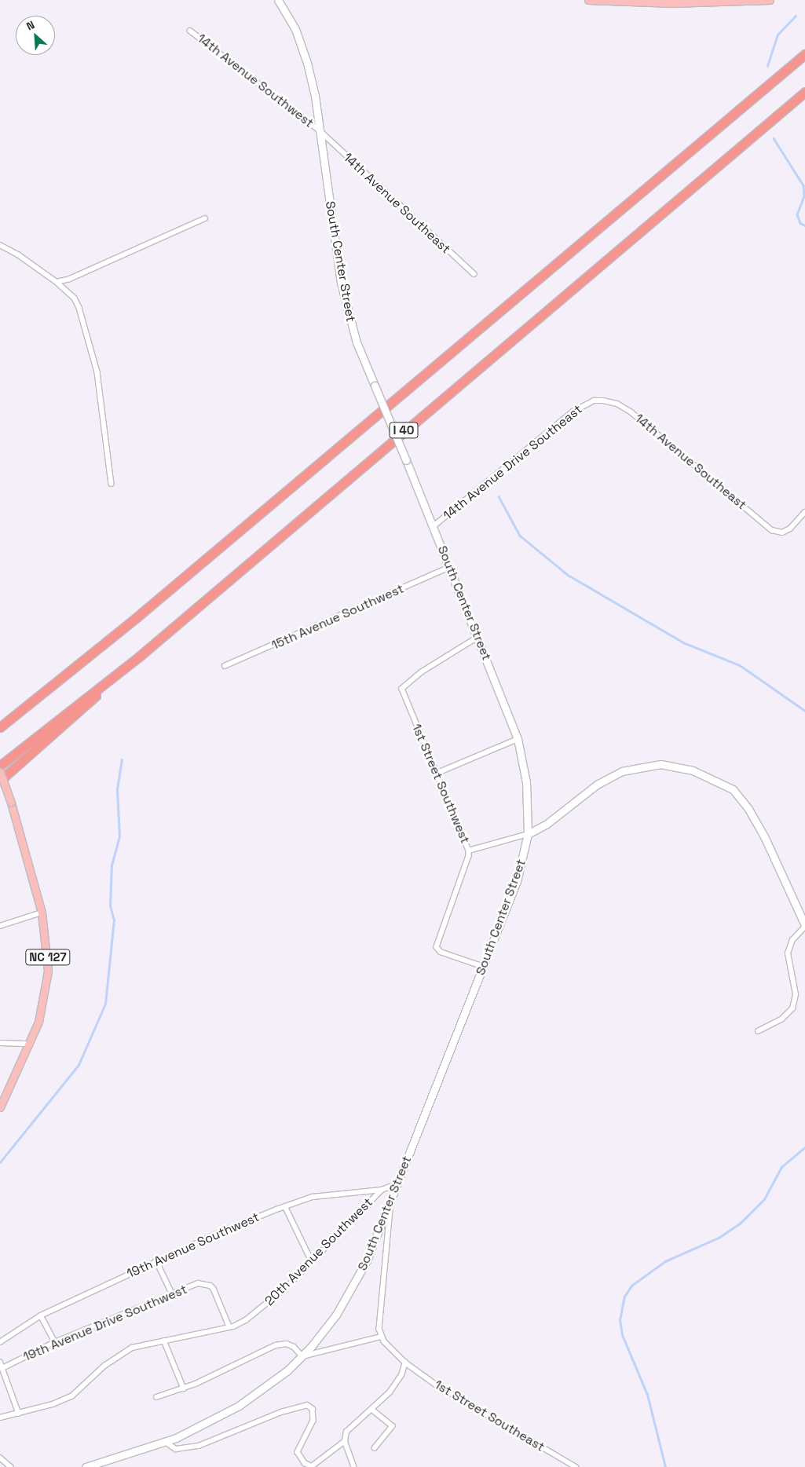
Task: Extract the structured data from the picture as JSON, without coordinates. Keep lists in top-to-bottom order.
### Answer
{
  "streets": {
    "highway": ["I 40"],
    "main road": ["NC 127"],
    "street": [
      "14th Avenue Southwest",
      "14th Avenue Southeast",
      "South Center Street",
      "14th Avenue Drive Southeast",
      "15th Avenue Southwest",
      "1st Street Southwest",
      "19th Avenue Southwest",
      "20th Avenue Southwest",
      "19th Avenue Drive Southwest",
      "1st Street Southeast"
    ]
  },
  "crossings": [
    ["14th Avenue Southwest", "14th Avenue Southeast"],
    ["14th Avenue Southwest", "South Center Street"],
    ["14th Avenue Southeast", "South Center Street"],
    ["14th Avenue Southeast", "14th Avenue Drive Southeast"],
    ["South Center Street", "14th Avenue Drive Southeast"],
    ["South Center Street", "15th Avenue Southwest"],
    ["South Center Street", "1st Street Southwest"],
    ["South Center Street", "19th Avenue Southwest"],
    ["19th Avenue Southwest", "20th Avenue Southwest"],
    ["20th Avenue Southwest", "19th Avenue Drive Southwest"]
  ],
  "north": "top left"
}
